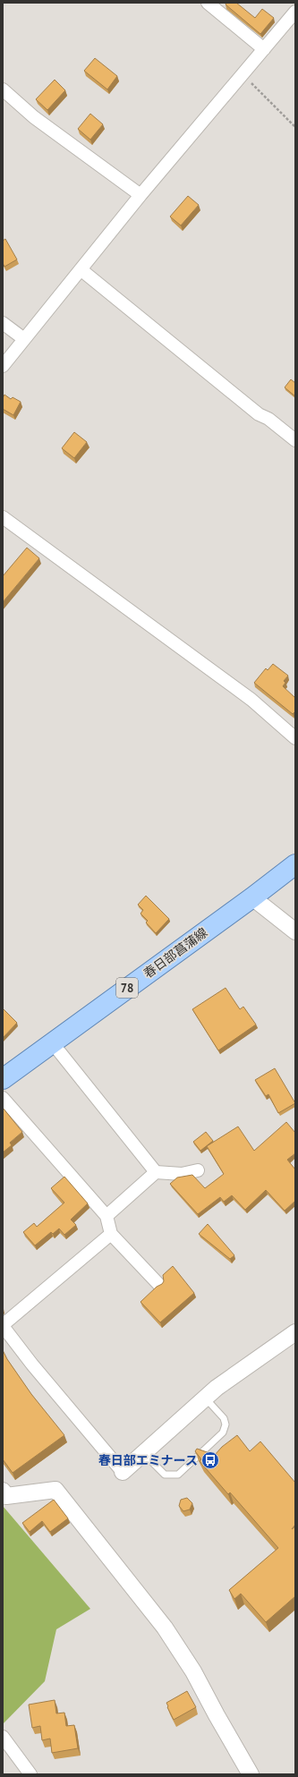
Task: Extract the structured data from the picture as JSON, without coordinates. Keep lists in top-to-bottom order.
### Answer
{
  "streets": {
    "main road": ["春日部菖蒲線", "78"]
  },
  "places": {
    "bus stop": ["春日部エミナース"]
  }
}
